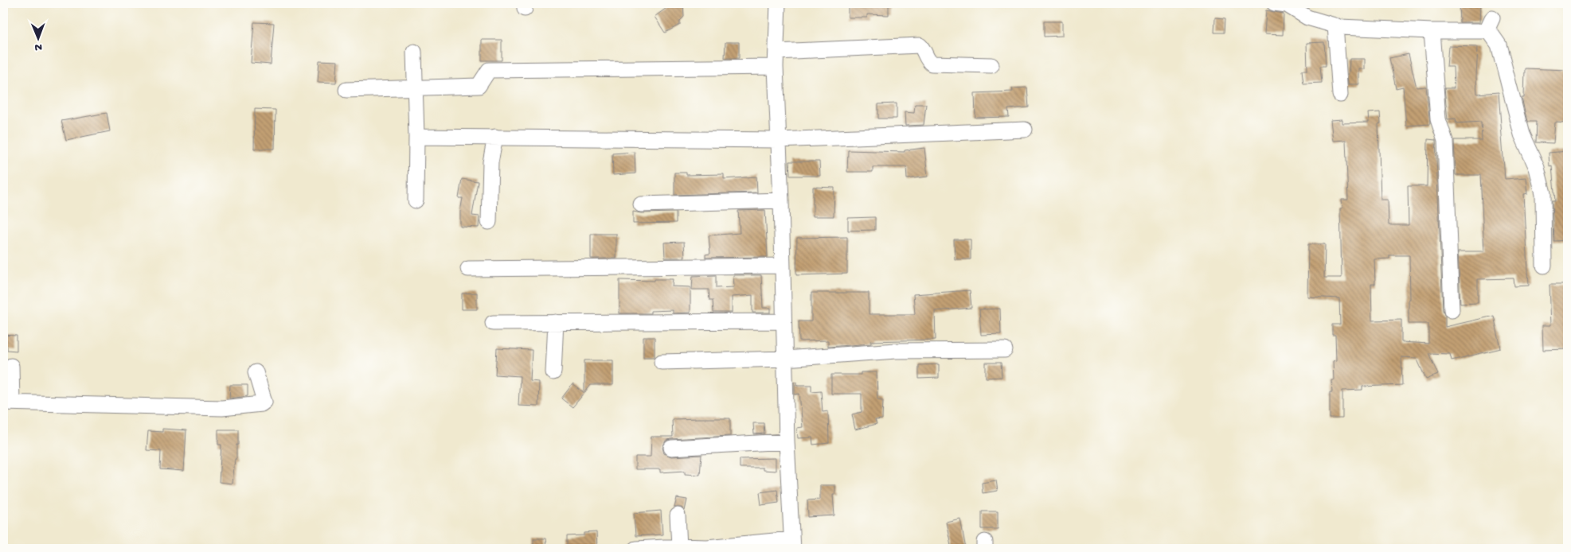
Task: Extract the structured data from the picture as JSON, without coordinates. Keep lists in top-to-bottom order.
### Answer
{
  "north": "bottom"
}
